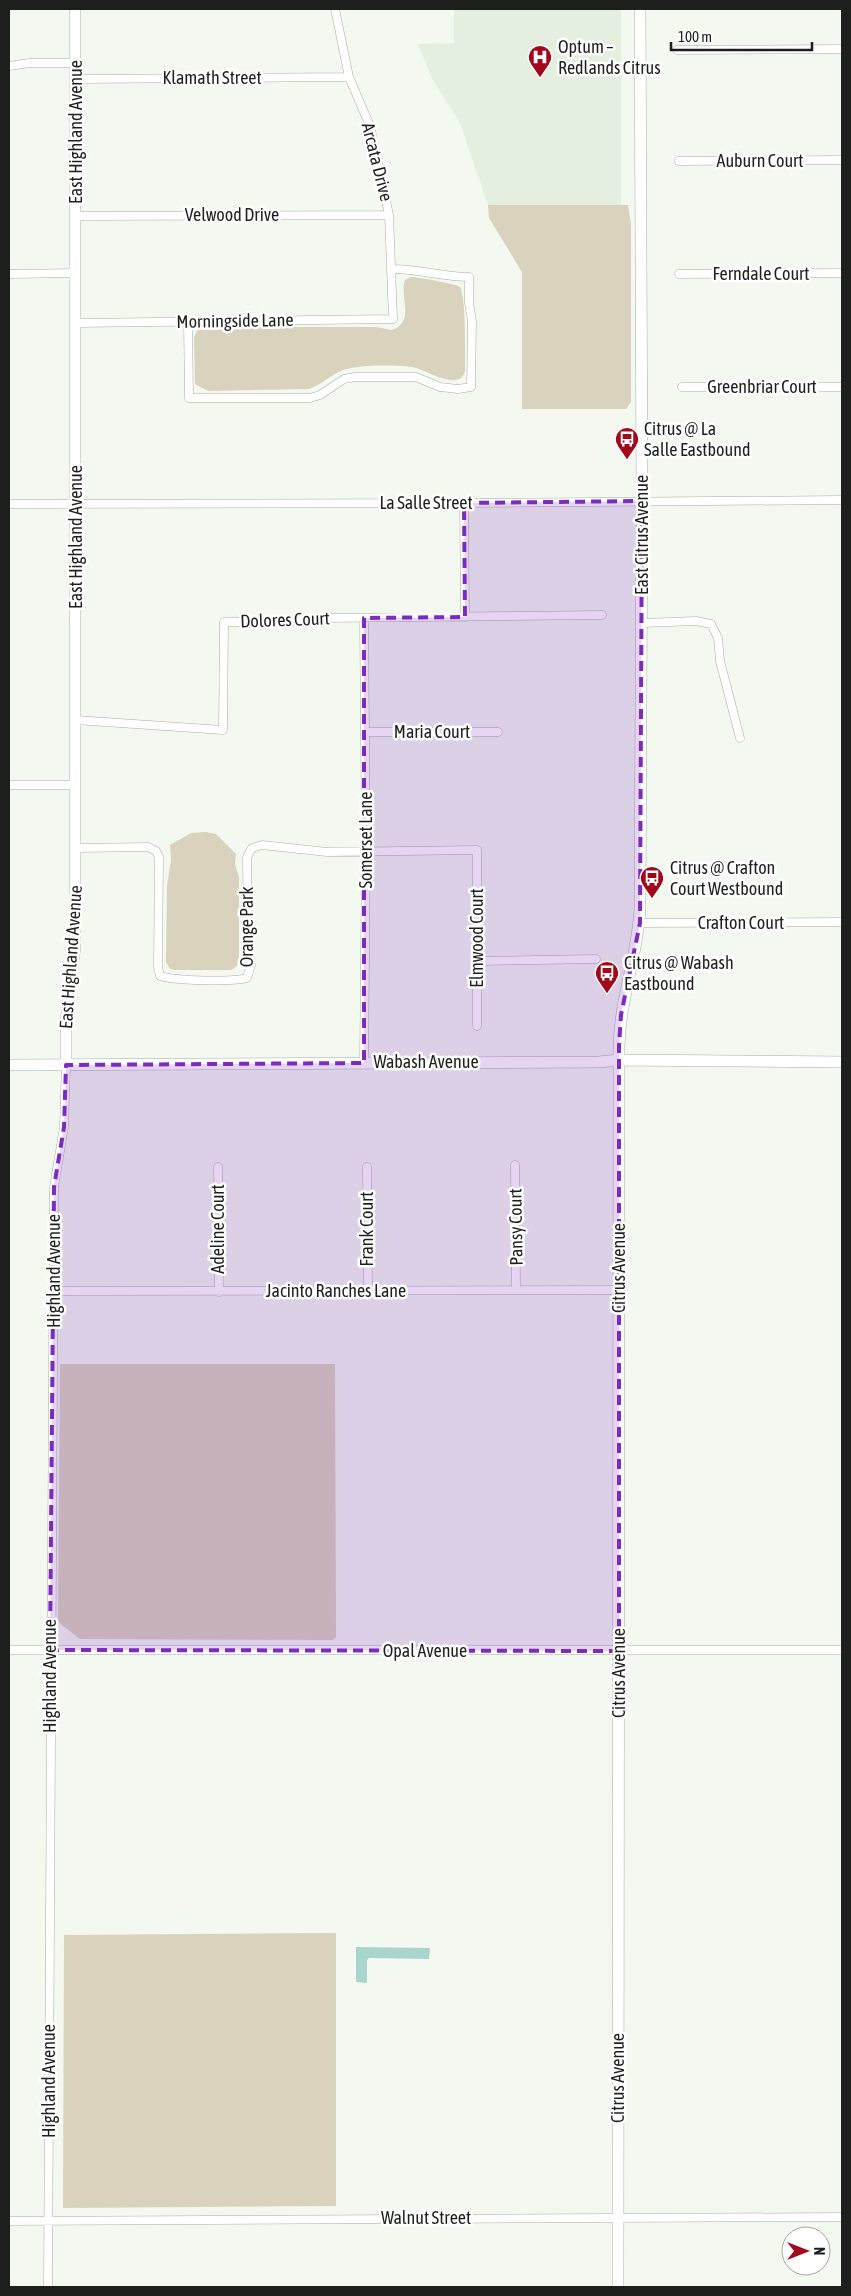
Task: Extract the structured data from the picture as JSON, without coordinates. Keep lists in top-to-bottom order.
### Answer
{
  "streets": {
    "street": [
      "Klamath Street",
      "East Highland Avenue",
      "Auburn Court",
      "Arcata Drive",
      "Velwood Drive",
      "Ferndale Court",
      "Morningside Lane",
      "Greenbriar Court",
      "La Salle Street",
      "East Citrus Avenue",
      "Dolores Court",
      "Maria Court",
      "Somerset Lane",
      "Crafton Court",
      "Orange Park",
      "Elmwood Court",
      "Wabash Avenue",
      "Pansy Court",
      "Adeline Court",
      "Frank Court",
      "Citrus Avenue",
      "Highland Avenue",
      "Jacinto Ranches Lane",
      "Opal Avenue",
      "Walnut Street"
    ]
  },
  "crossings": [
    ["Klamath Street", "East Highland Avenue"],
    ["Klamath Street", "Arcata Drive"],
    ["East Highland Avenue", "Velwood Drive"],
    ["East Highland Avenue", "Morningside Lane"],
    ["East Highland Avenue", "La Salle Street"],
    ["East Highland Avenue", "Dolores Court"],
    ["East Highland Avenue", "Orange Park"],
    ["East Highland Avenue", "Wabash Avenue"],
    ["East Highland Avenue", "Highland Avenue"],
    ["Arcata Drive", "Velwood Drive"],
    ["Arcata Drive", "Morningside Lane"],
    ["La Salle Street", "East Citrus Avenue"],
    ["East Citrus Avenue", "Crafton Court"],
    ["East Citrus Avenue", "Wabash Avenue"],
    ["East Citrus Avenue", "Citrus Avenue"],
    ["Dolores Court", "Somerset Lane"],
    ["Maria Court", "Somerset Lane"],
    ["Somerset Lane", "Orange Park"],
    ["Somerset Lane", "Elmwood Court"],
    ["Somerset Lane", "Wabash Avenue"],
    ["Orange Park", "Elmwood Court"],
    ["Wabash Avenue", "Citrus Avenue"],
    ["Wabash Avenue", "Highland Avenue"],
    ["Pansy Court", "Jacinto Ranches Lane"],
    ["Adeline Court", "Jacinto Ranches Lane"],
    ["Frank Court", "Jacinto Ranches Lane"],
    ["Citrus Avenue", "Jacinto Ranches Lane"],
    ["Citrus Avenue", "Opal Avenue"],
    ["Citrus Avenue", "Walnut Street"],
    ["Highland Avenue", "Jacinto Ranches Lane"],
    ["Highland Avenue", "Opal Avenue"],
    ["Highland Avenue", "Walnut Street"]
  ],
  "places": {
    "hospital": ["Optum – Redlands Citrus"],
    "bus stop": ["Citrus @ La Salle Eastbound", "Citrus @ Crafton Court Westbound", "Citrus @ Wabash Eastbound"]
  },
  "scale_bar": "100 m",
  "north": "right"
}
